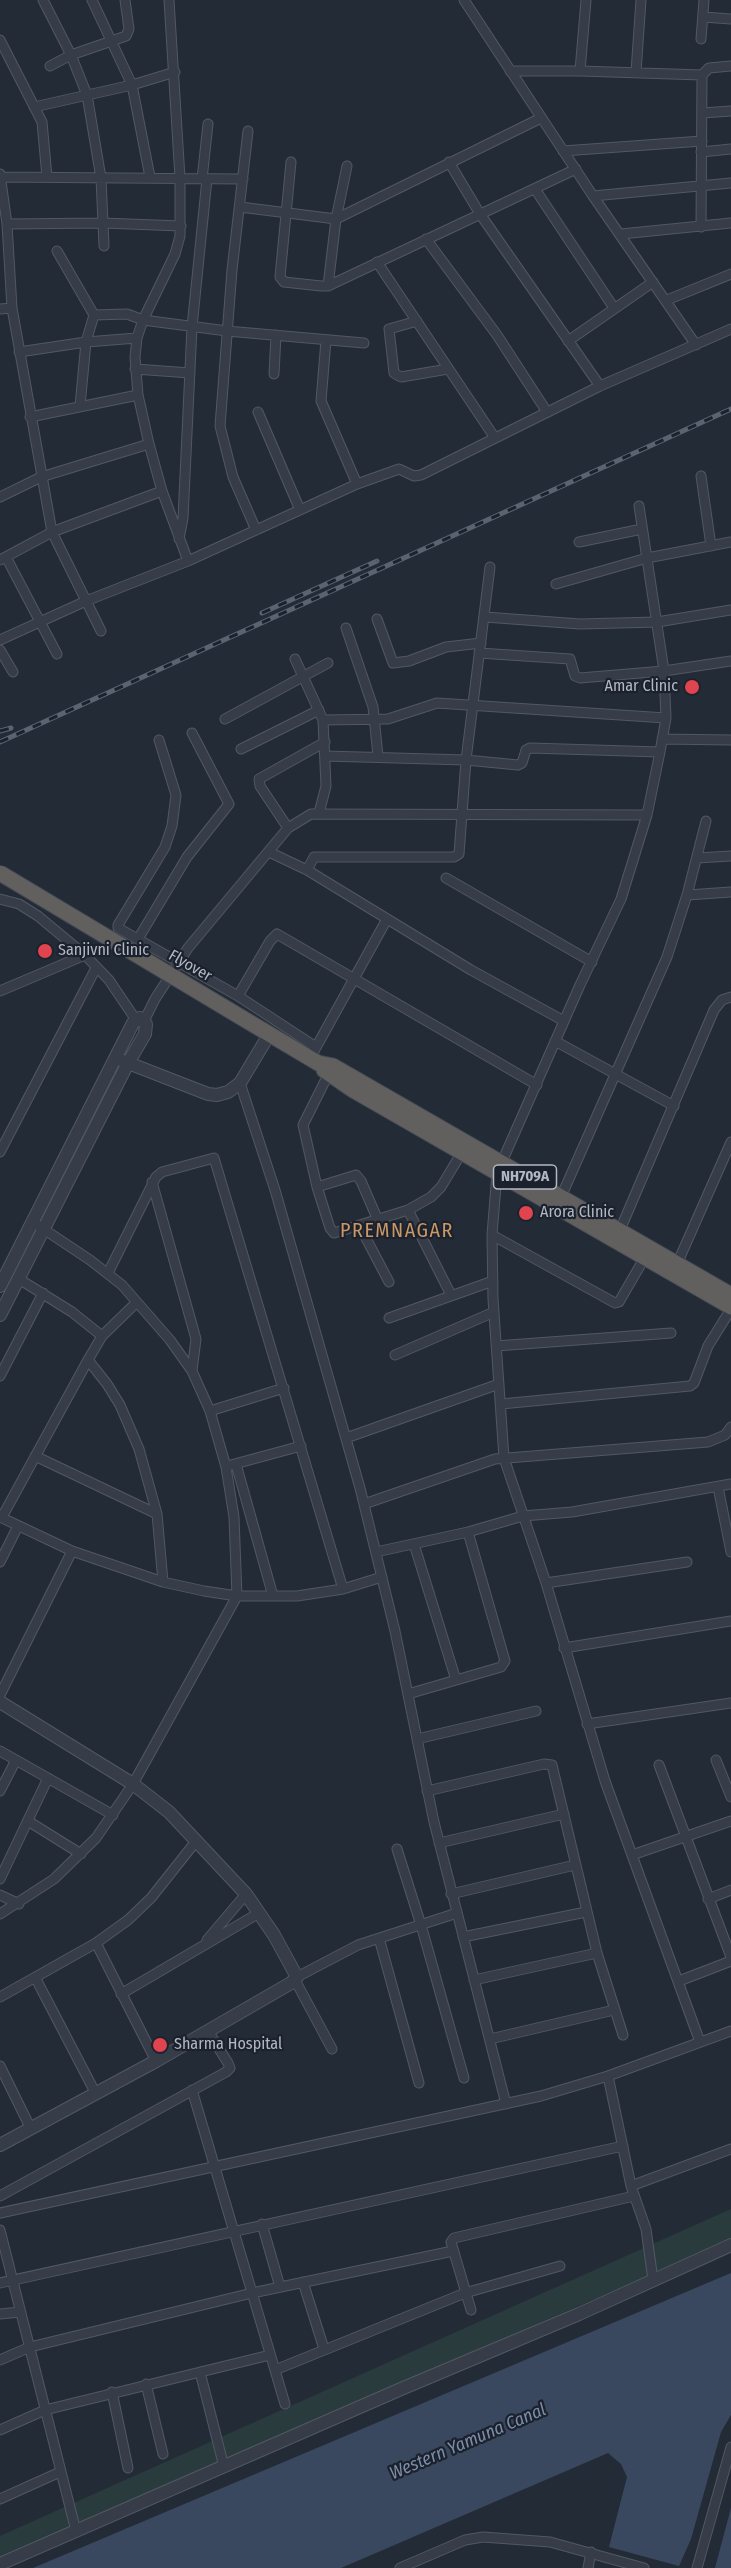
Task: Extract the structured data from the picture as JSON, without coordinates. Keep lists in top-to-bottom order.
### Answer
{
  "streets": {
    "highway": ["Flyover", "NH709A"]
  },
  "crossings": [
    ["Flyover", "NH709A"]
  ],
  "districts": ["PREMNAGAR"],
  "water": ["Western Yamuna Canal"],
  "places": [
    "Amar Clinic",
    "Sanjivni Clinic",
    "Arora Clinic",
    "Sharma Hospital"
  ]
}
